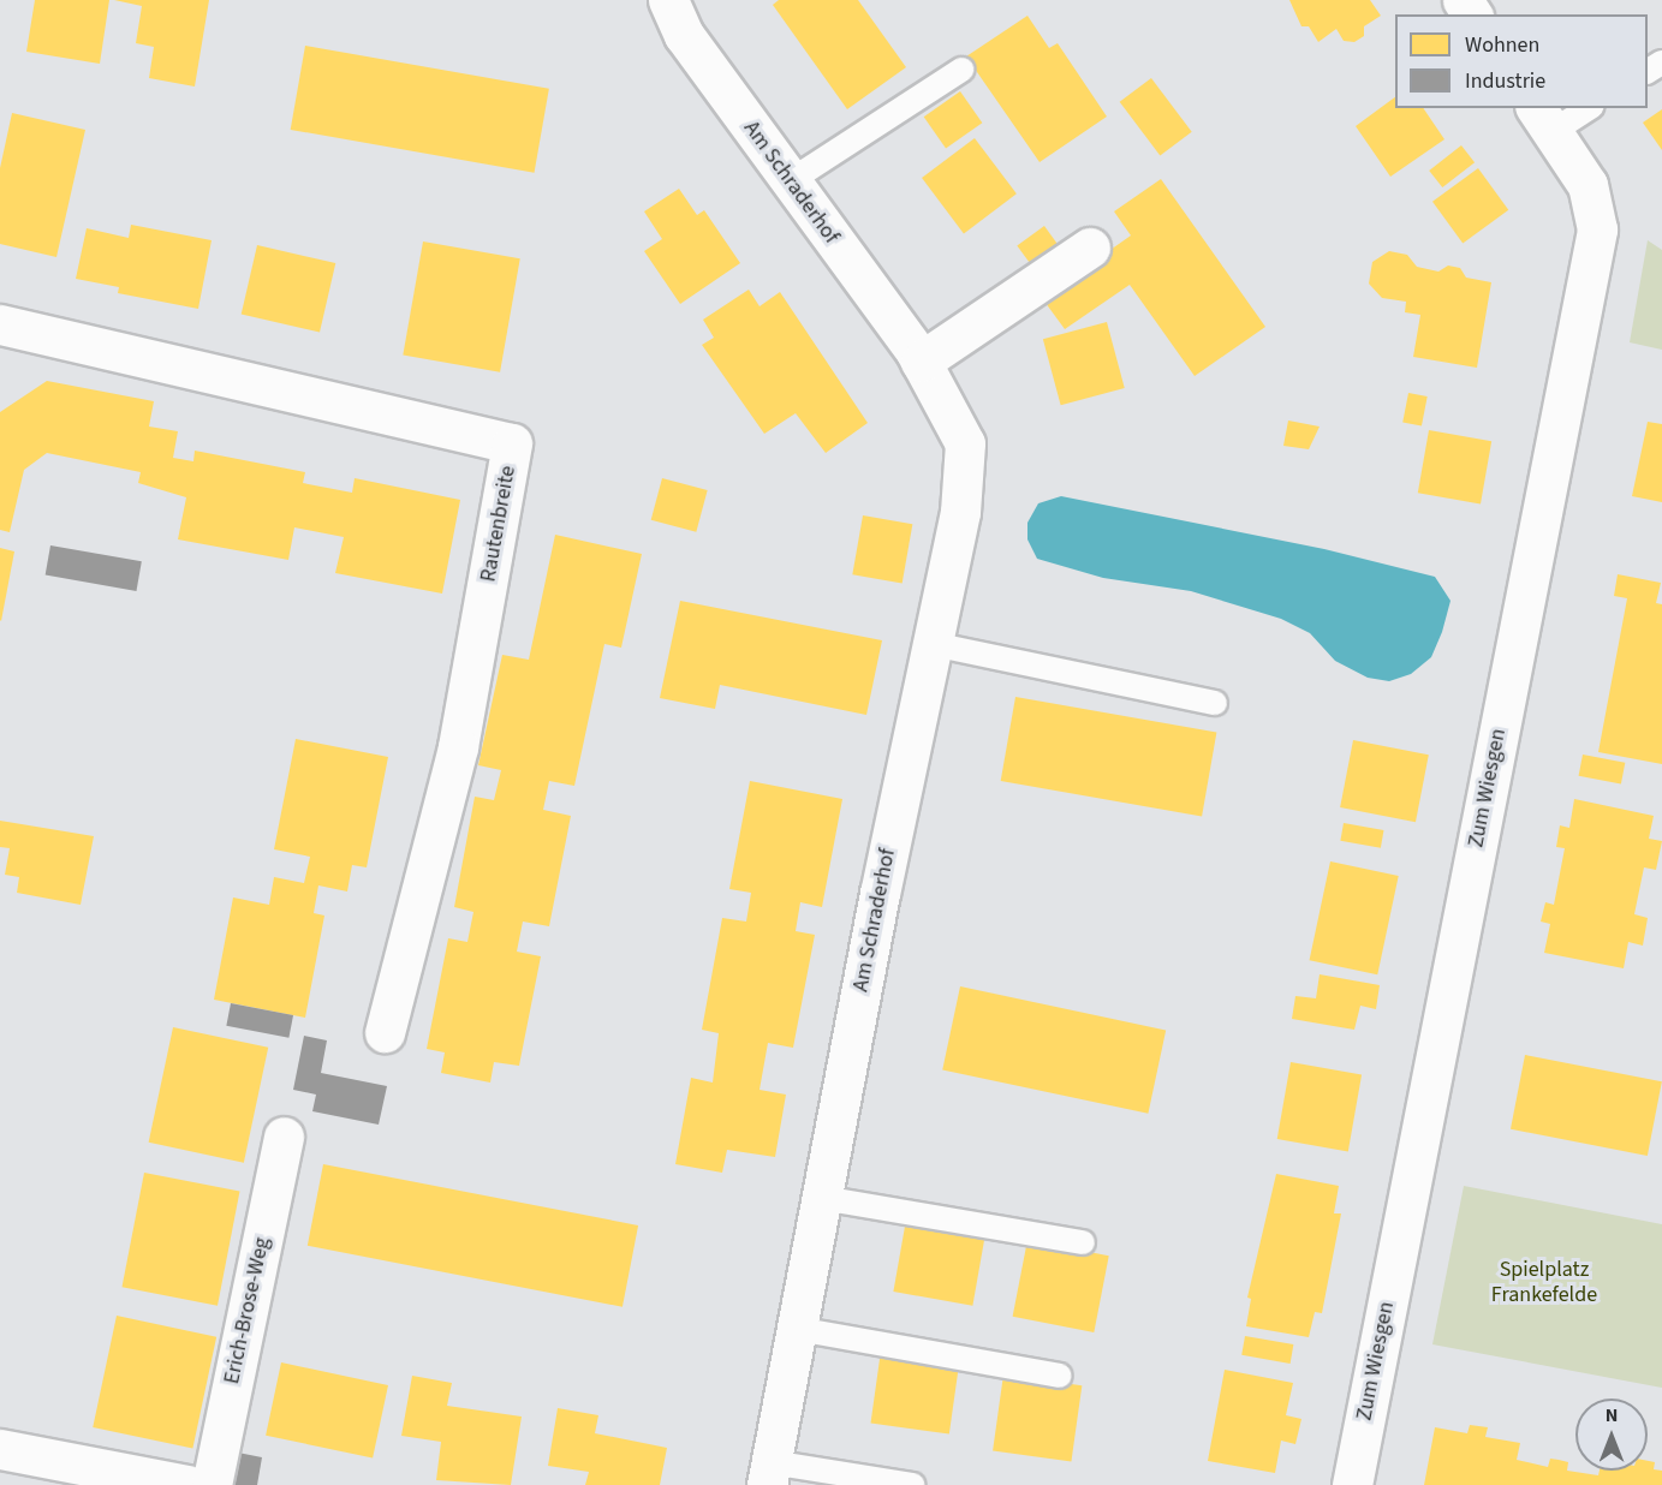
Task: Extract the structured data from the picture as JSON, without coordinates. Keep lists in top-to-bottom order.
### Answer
{
  "streets": {
    "street": [
      "Am Schraderhof",
      "Rautenbreite",
      "Zum Wiesgen",
      "Erich-Brose-Weg"
    ]
  },
  "parks": ["Spielplatz Frankefelde"],
  "legend": ["Wohnen", "Industrie"],
  "north": "top"
}
